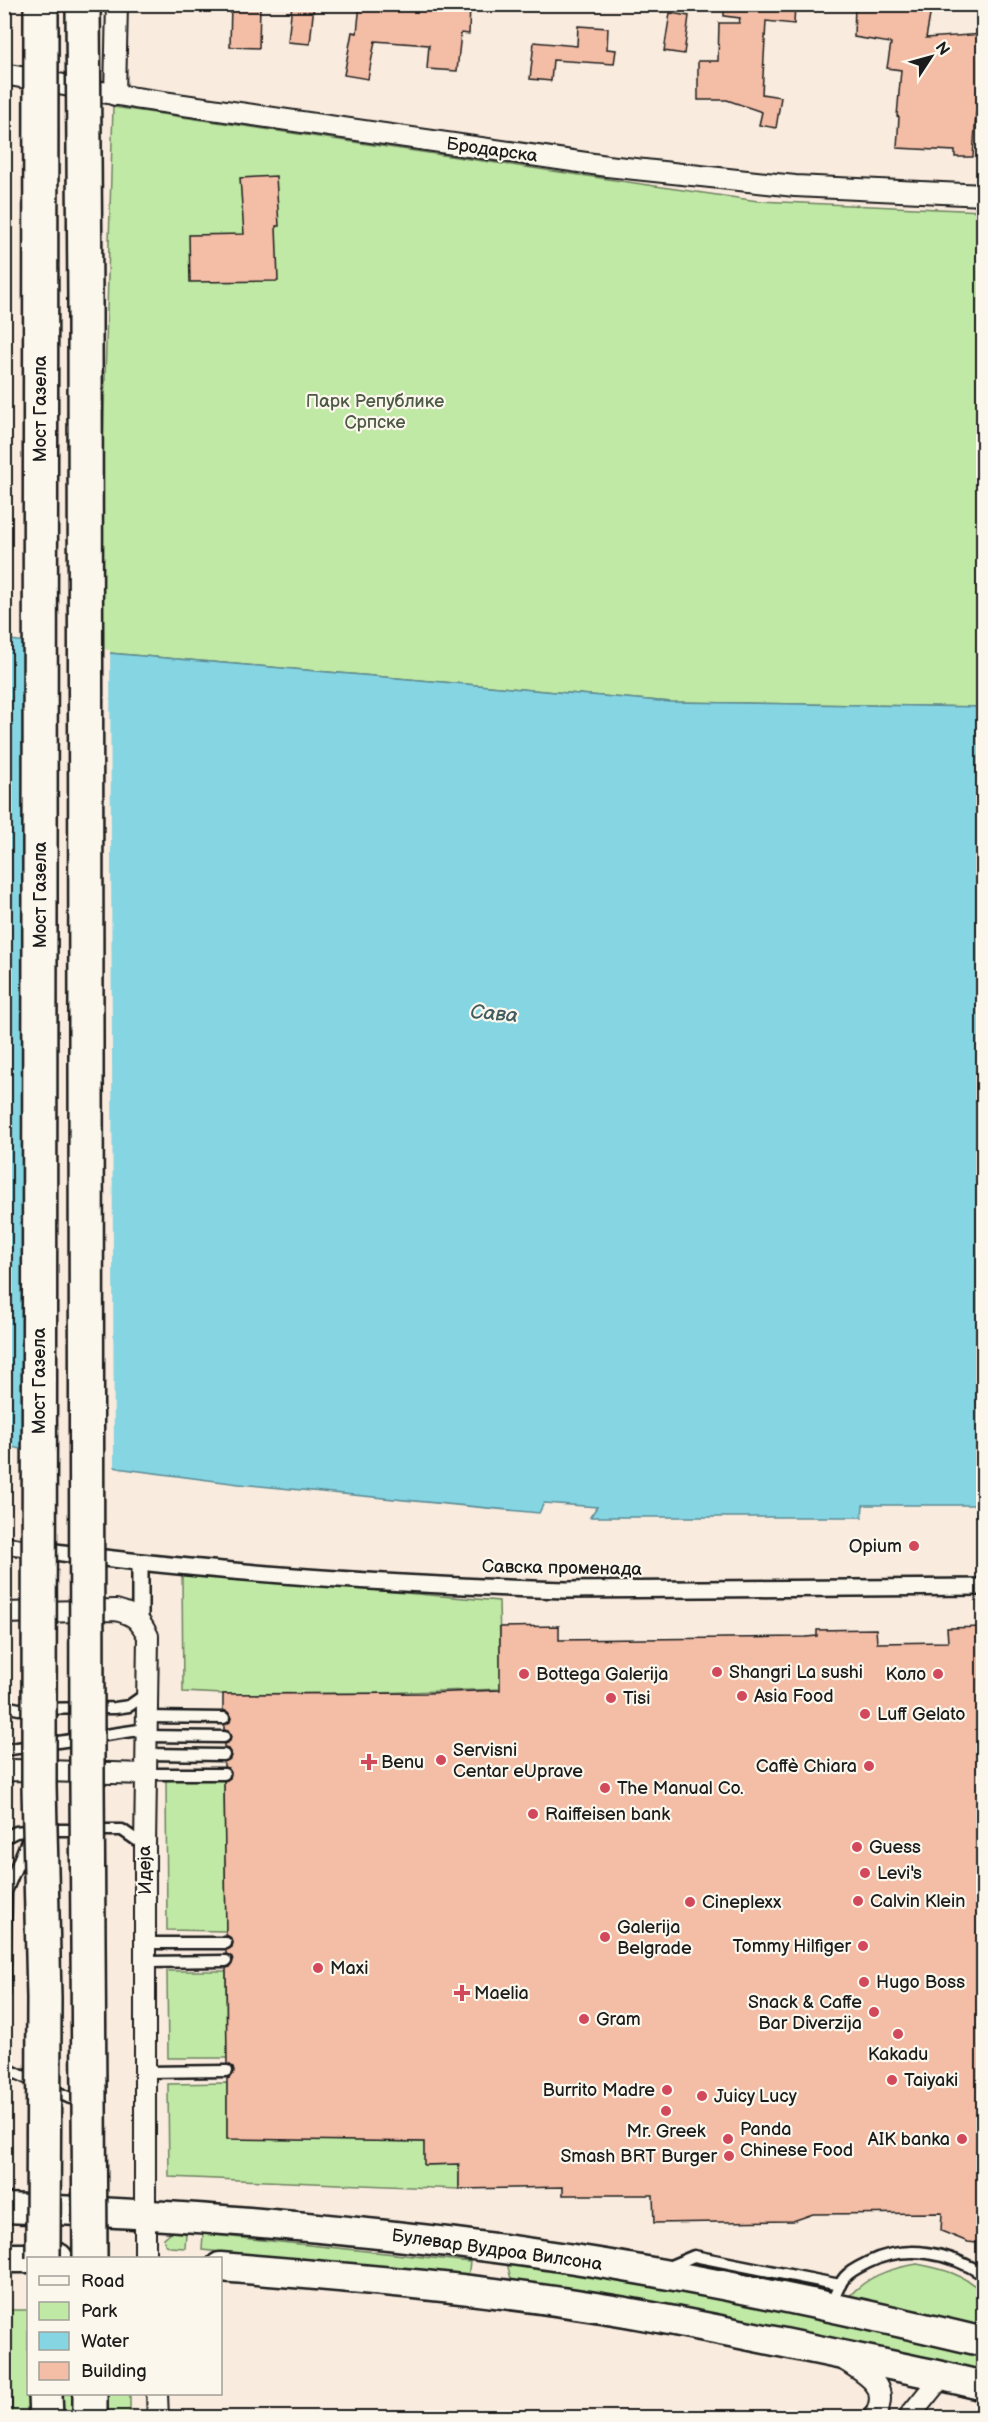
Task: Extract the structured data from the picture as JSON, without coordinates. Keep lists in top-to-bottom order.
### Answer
{
  "streets": {
    "highway": ["Мост Газела"],
    "main road": ["Булевар Вудроа Вилсона"],
    "street": ["Бродарска", "Савска променада", "Идеја"]
  },
  "crossings": [
    ["Идеја", "Булевар Вудроа Вилсона"]
  ],
  "water": ["Сава"],
  "parks": ["Парк Републике Српске"],
  "places": {
    "other": [
      "Opium",
      "Shangri La sushi",
      "Bottega Galerija",
      "Коло",
      "Asia Food",
      "Tisi",
      "Luff Gelato",
      "Servisni Centar eUprave",
      "Caffè Chiara",
      "The Manual Co.",
      "Raiffeisen bank",
      "Guess",
      "Levi's",
      "Calvin Klein",
      "Cineplexx",
      "Galerija Belgrade",
      "Tommy Hilfiger",
      "Maxi",
      "Hugo Boss",
      "Snack & Caffe Bar Diverzija",
      "Gram",
      "Kakadu",
      "Taiyaki",
      "Burrito Madre",
      "Juicy Lucy",
      "Mr. Greek",
      "Panda Chinese Food",
      "AIK banka",
      "Smash BRT Burger"
    ],
    "health": ["Benu", "Maelia"]
  },
  "legend": [
    "Road",
    "Park",
    "Water",
    "Building"
  ],
  "north": "top right"
}
